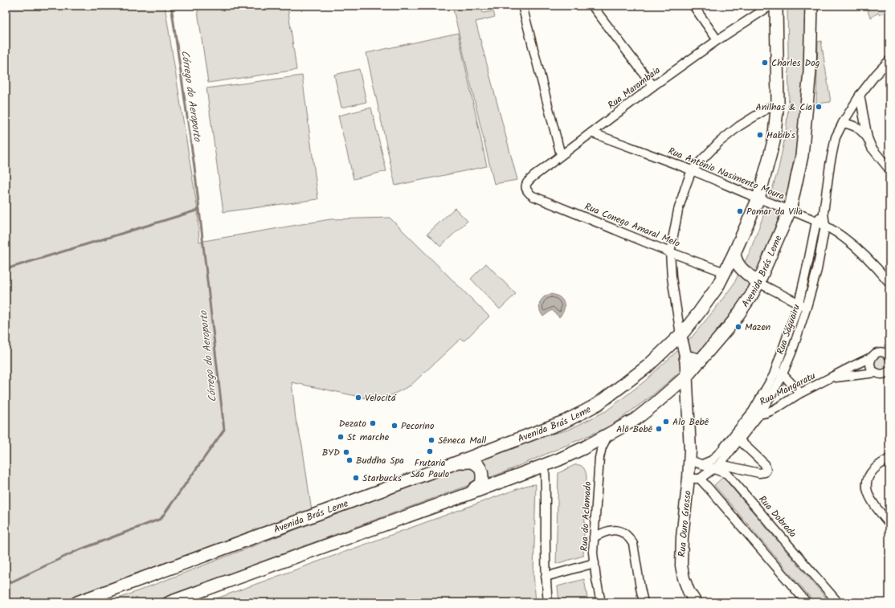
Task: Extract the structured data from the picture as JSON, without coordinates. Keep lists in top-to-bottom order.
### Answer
{
  "streets": {
    "main road": ["Avenida Brás Leme"],
    "street": [
      "Rua Marambaia",
      "Rua Antônio Nasimento Moura",
      "Rua Conego Amaral Melo",
      "Rua Ságuairu",
      "Rua Mangaratu",
      "Rua do Aclamado",
      "Rua Dobrada",
      "Rua Ouro Grosso"
    ]
  },
  "crossings": [
    ["Rua Marambaia", "Rua Antônio Nasimento Moura"],
    ["Rua Marambaia", "Rua Conego Amaral Melo"],
    ["Rua Antônio Nasimento Moura", "Avenida Brás Leme"],
    ["Rua Antônio Nasimento Moura", "Rua Ságuairu"],
    ["Rua Conego Amaral Melo", "Avenida Brás Leme"],
    ["Avenida Brás Leme", "Rua do Aclamado"],
    ["Avenida Brás Leme", "Rua Ouro Grosso"],
    ["Rua Ságuairu", "Rua Mangaratu"],
    ["Rua Ságuairu", "Rua Dobrada"],
    ["Rua Ságuairu", "Rua Ouro Grosso"],
    ["Rua Dobrada", "Rua Ouro Grosso"]
  ],
  "water": ["Córrego do Aeroporto"],
  "places": [
    "Charles Dog",
    "Anilhas & Cia",
    "Habib's",
    "Pomar da Vila",
    "Mazen",
    "Velocitá",
    "Alo Bebê",
    "Dezato",
    "Pecorino",
    "Alô Bebê",
    "St marche",
    "Sêneca Mall",
    "Frutaria São Paulo",
    "BYD",
    "Buddha Spa",
    "Starbucks"
  ]
}
